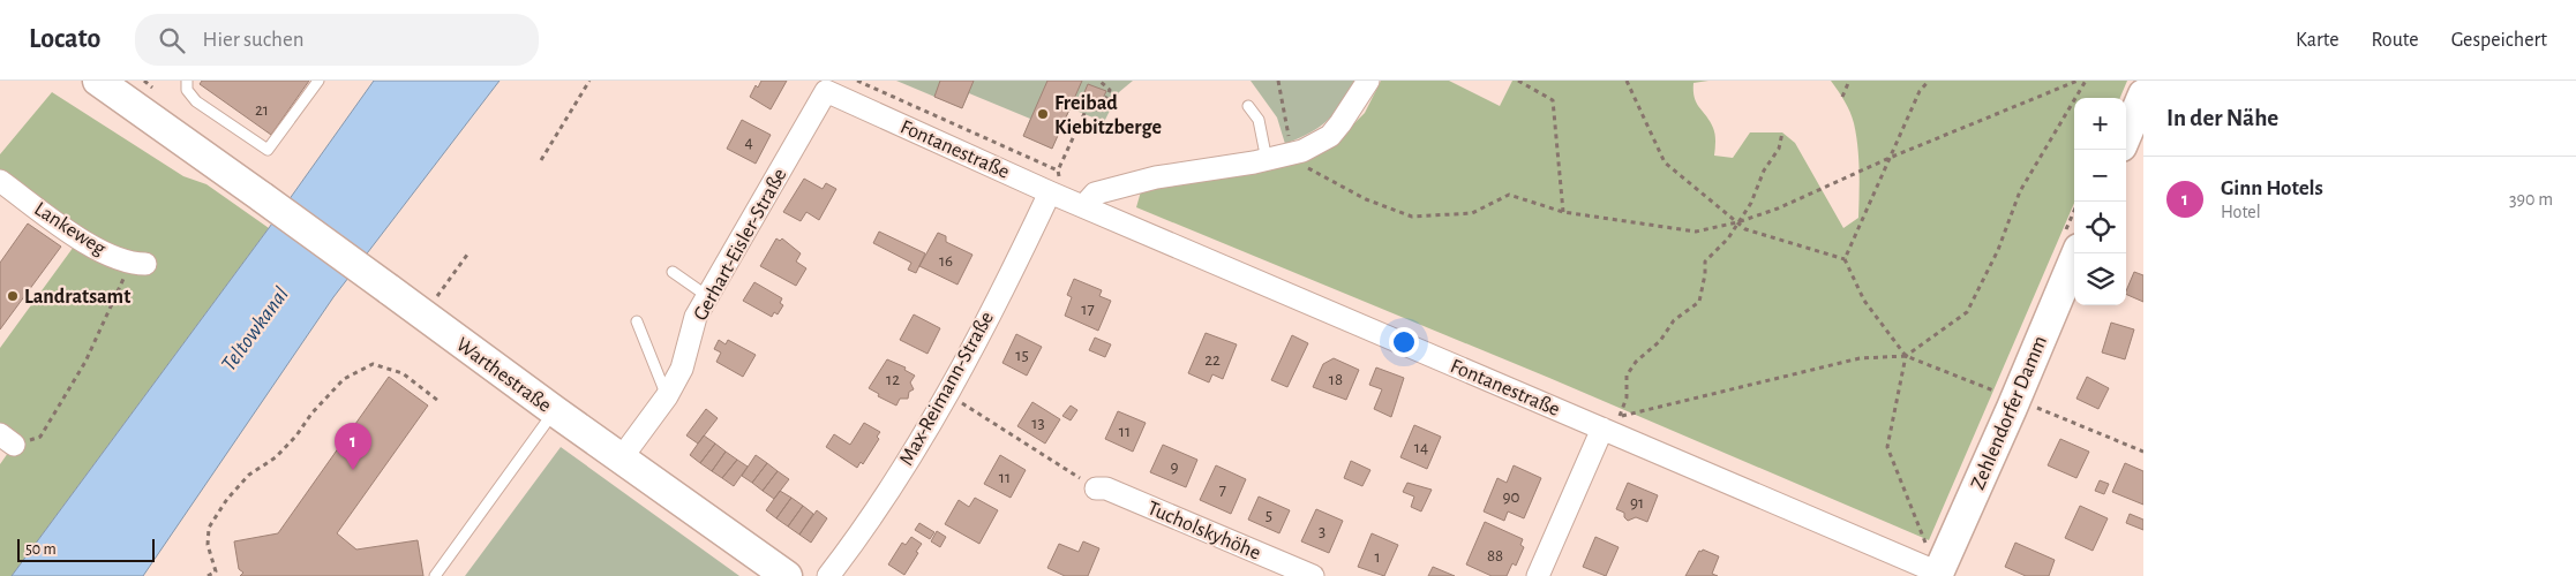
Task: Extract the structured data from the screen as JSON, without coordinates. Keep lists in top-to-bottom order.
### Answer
{
  "streets": {
    "street": [
      "Fontanestraße",
      "Lankeweg",
      "Gerhart-Eisler-Straße",
      "Warthestraße",
      "Max-Reimann-Straße",
      "Zehlendorfer Damm",
      "Tucholskyhöhe"
    ]
  },
  "crossings": [
    ["Fontanestraße", "Gerhart-Eisler-Straße"],
    ["Fontanestraße", "Max-Reimann-Straße"],
    ["Fontanestraße", "Zehlendorfer Damm"],
    ["Gerhart-Eisler-Straße", "Warthestraße"]
  ],
  "water": ["Teltowkanal"],
  "places": ["Freibad Kiebitzberge", "Landratsamt"],
  "house_numbers": [
    "21",
    "4",
    "16",
    "17",
    "15",
    "22",
    "12",
    "18",
    "13",
    "11",
    "14",
    "9",
    "11",
    "7",
    "90",
    "91",
    "5",
    "3",
    "88",
    "1"
  ],
  "scale_bar": "50 m",
  "page": {
    "header": "Locato",
    "search": "Hier suchen",
    "nav": ["Karte", "Route", "Gespeichert"],
    "heading": "In der Nähe",
    "map_buttons": ["+", "−"],
    "list": [
      {
        "mark": "1",
        "name": "Ginn Hotels",
        "note": "Hotel",
        "value": "390 m"
      }
    ],
    "pins": "1",
    "scale": "50 m"
  }
}
